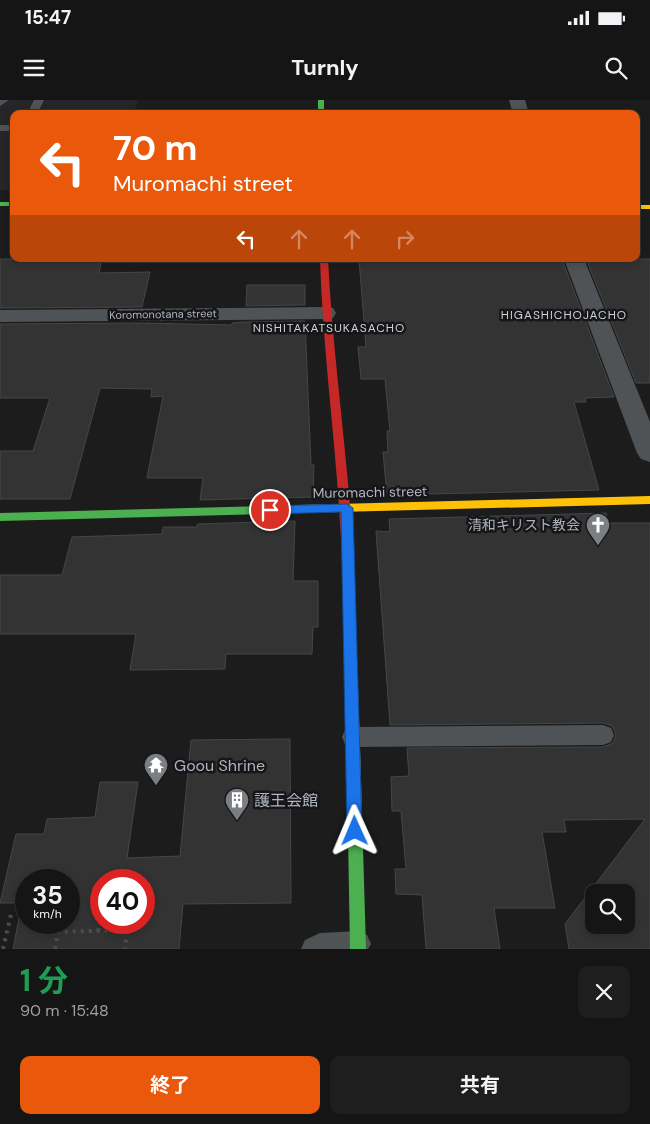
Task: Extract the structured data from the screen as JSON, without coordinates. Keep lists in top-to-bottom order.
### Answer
{
  "streets": {
    "street": ["Koromonotana street", "Muromachi street"]
  },
  "districts": ["HIGASHICHOJACHO", "NISHITAKATSUKASACHO"],
  "places": {
    "church": ["清和キリスト教会"],
    "temple": ["Goou Shrine"],
    "building": ["護王会館"]
  },
  "page": {
    "status": "15:47",
    "header": "Turnly",
    "turn": ["70 m", "Muromachi street"],
    "speed": "35 km/h",
    "limit": "40",
    "heading": ["1 分", "90 m · 15:48"],
    "buttons": ["終了", "共有"]
  }
}
